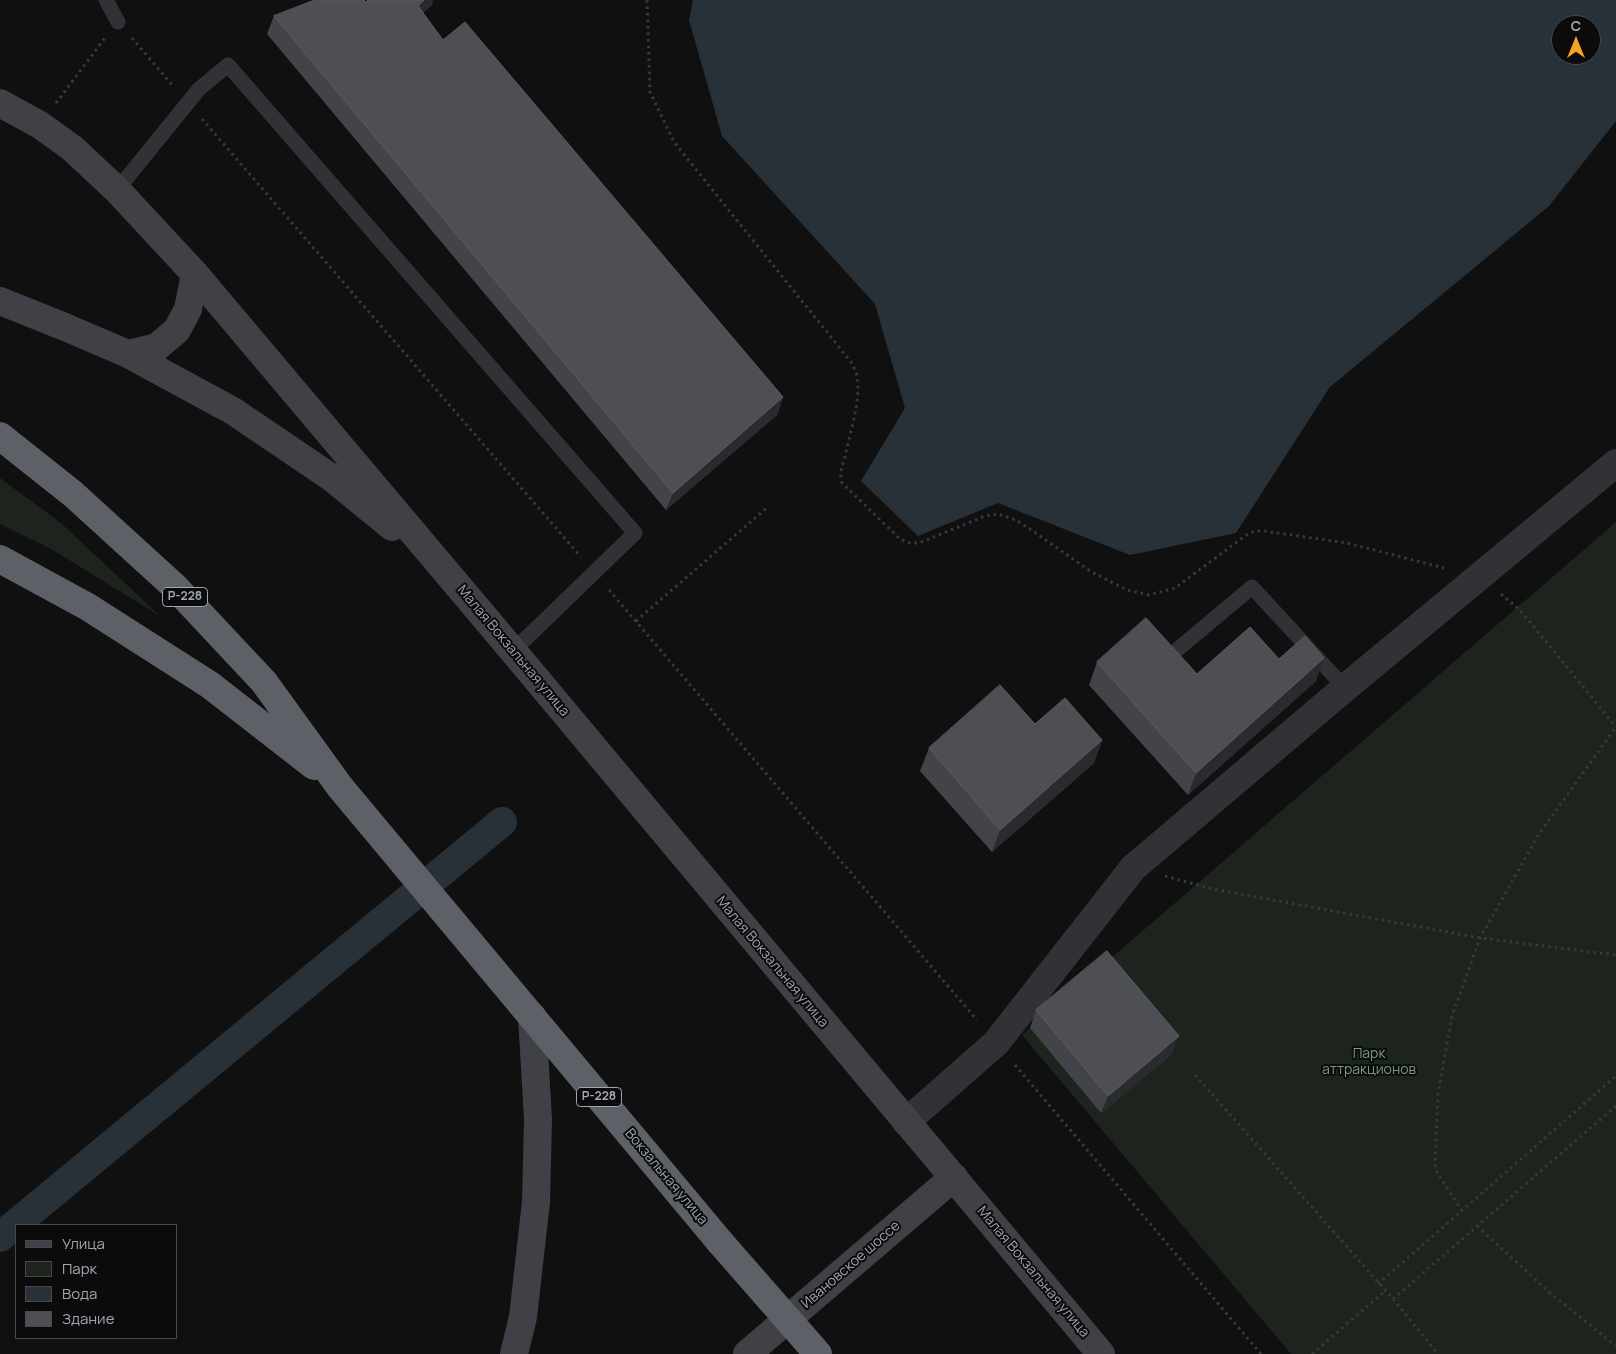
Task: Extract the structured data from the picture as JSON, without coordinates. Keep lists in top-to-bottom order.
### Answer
{
  "streets": {
    "highway": ["Р-228", "Вокзальная улица"],
    "main road": ["Малая Вокзальная улица", "Ивановское шоссе"]
  },
  "crossings": [
    ["Р-228", "Вокзальная улица"],
    ["Малая Вокзальная улица", "Ивановское шоссе"]
  ],
  "parks": ["Парк аттракционов"],
  "legend": [
    "Улица",
    "Парк",
    "Вода",
    "Здание"
  ],
  "north": "top"
}
